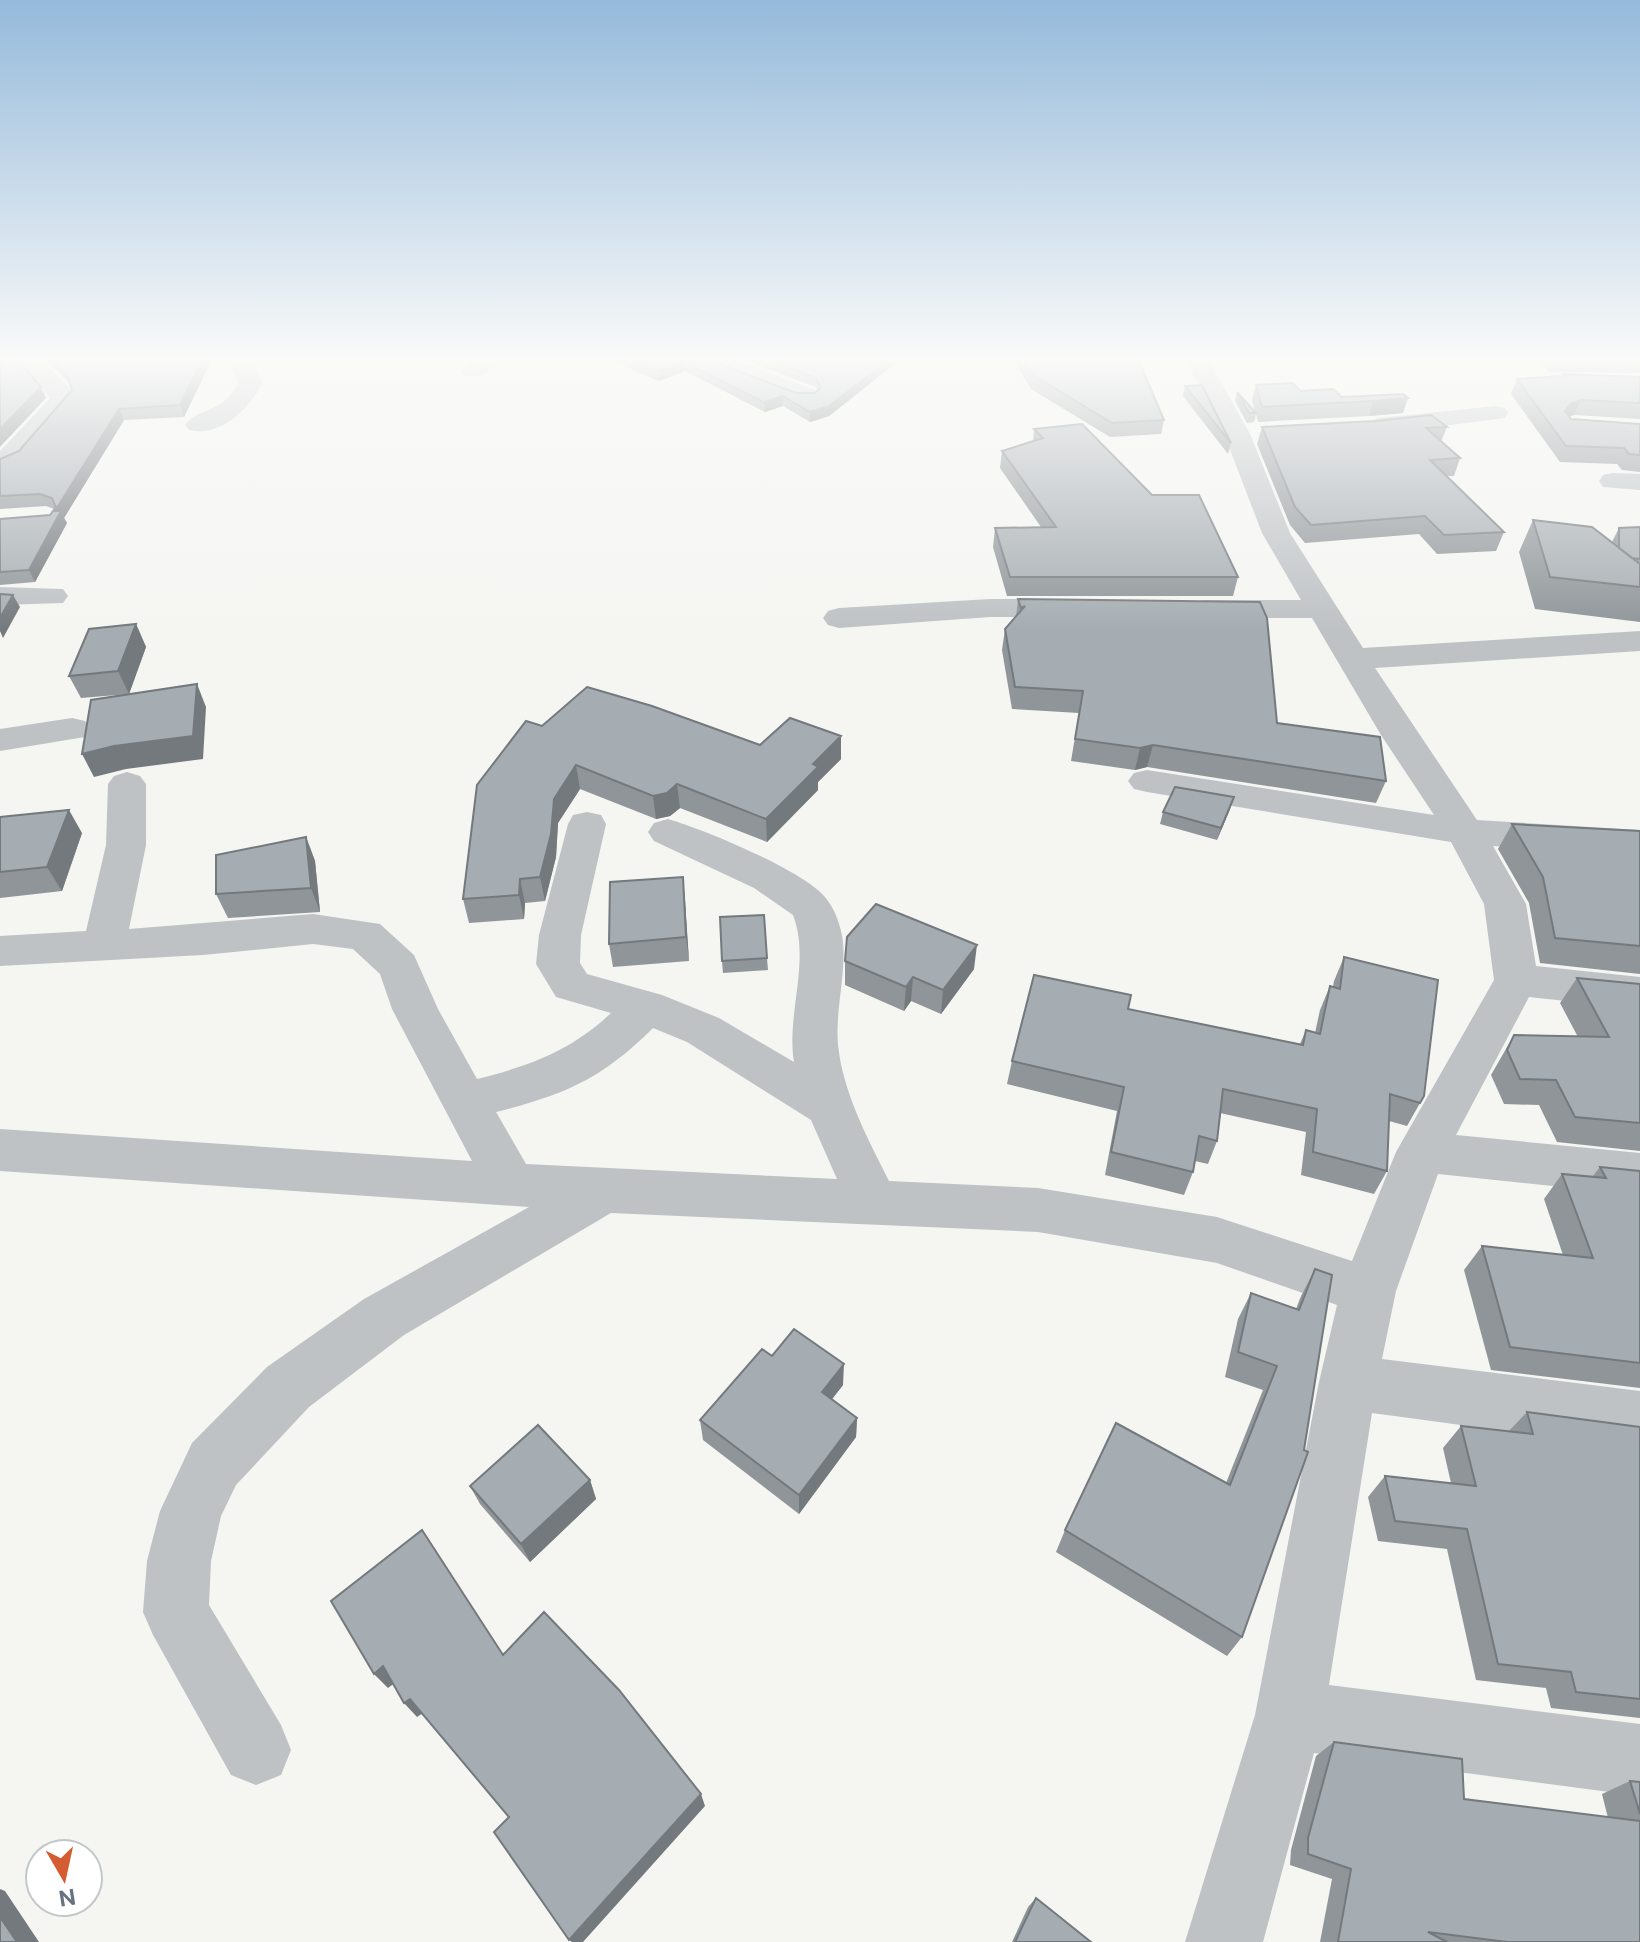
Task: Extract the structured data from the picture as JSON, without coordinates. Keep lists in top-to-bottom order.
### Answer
{
  "north": "bottom"
}
